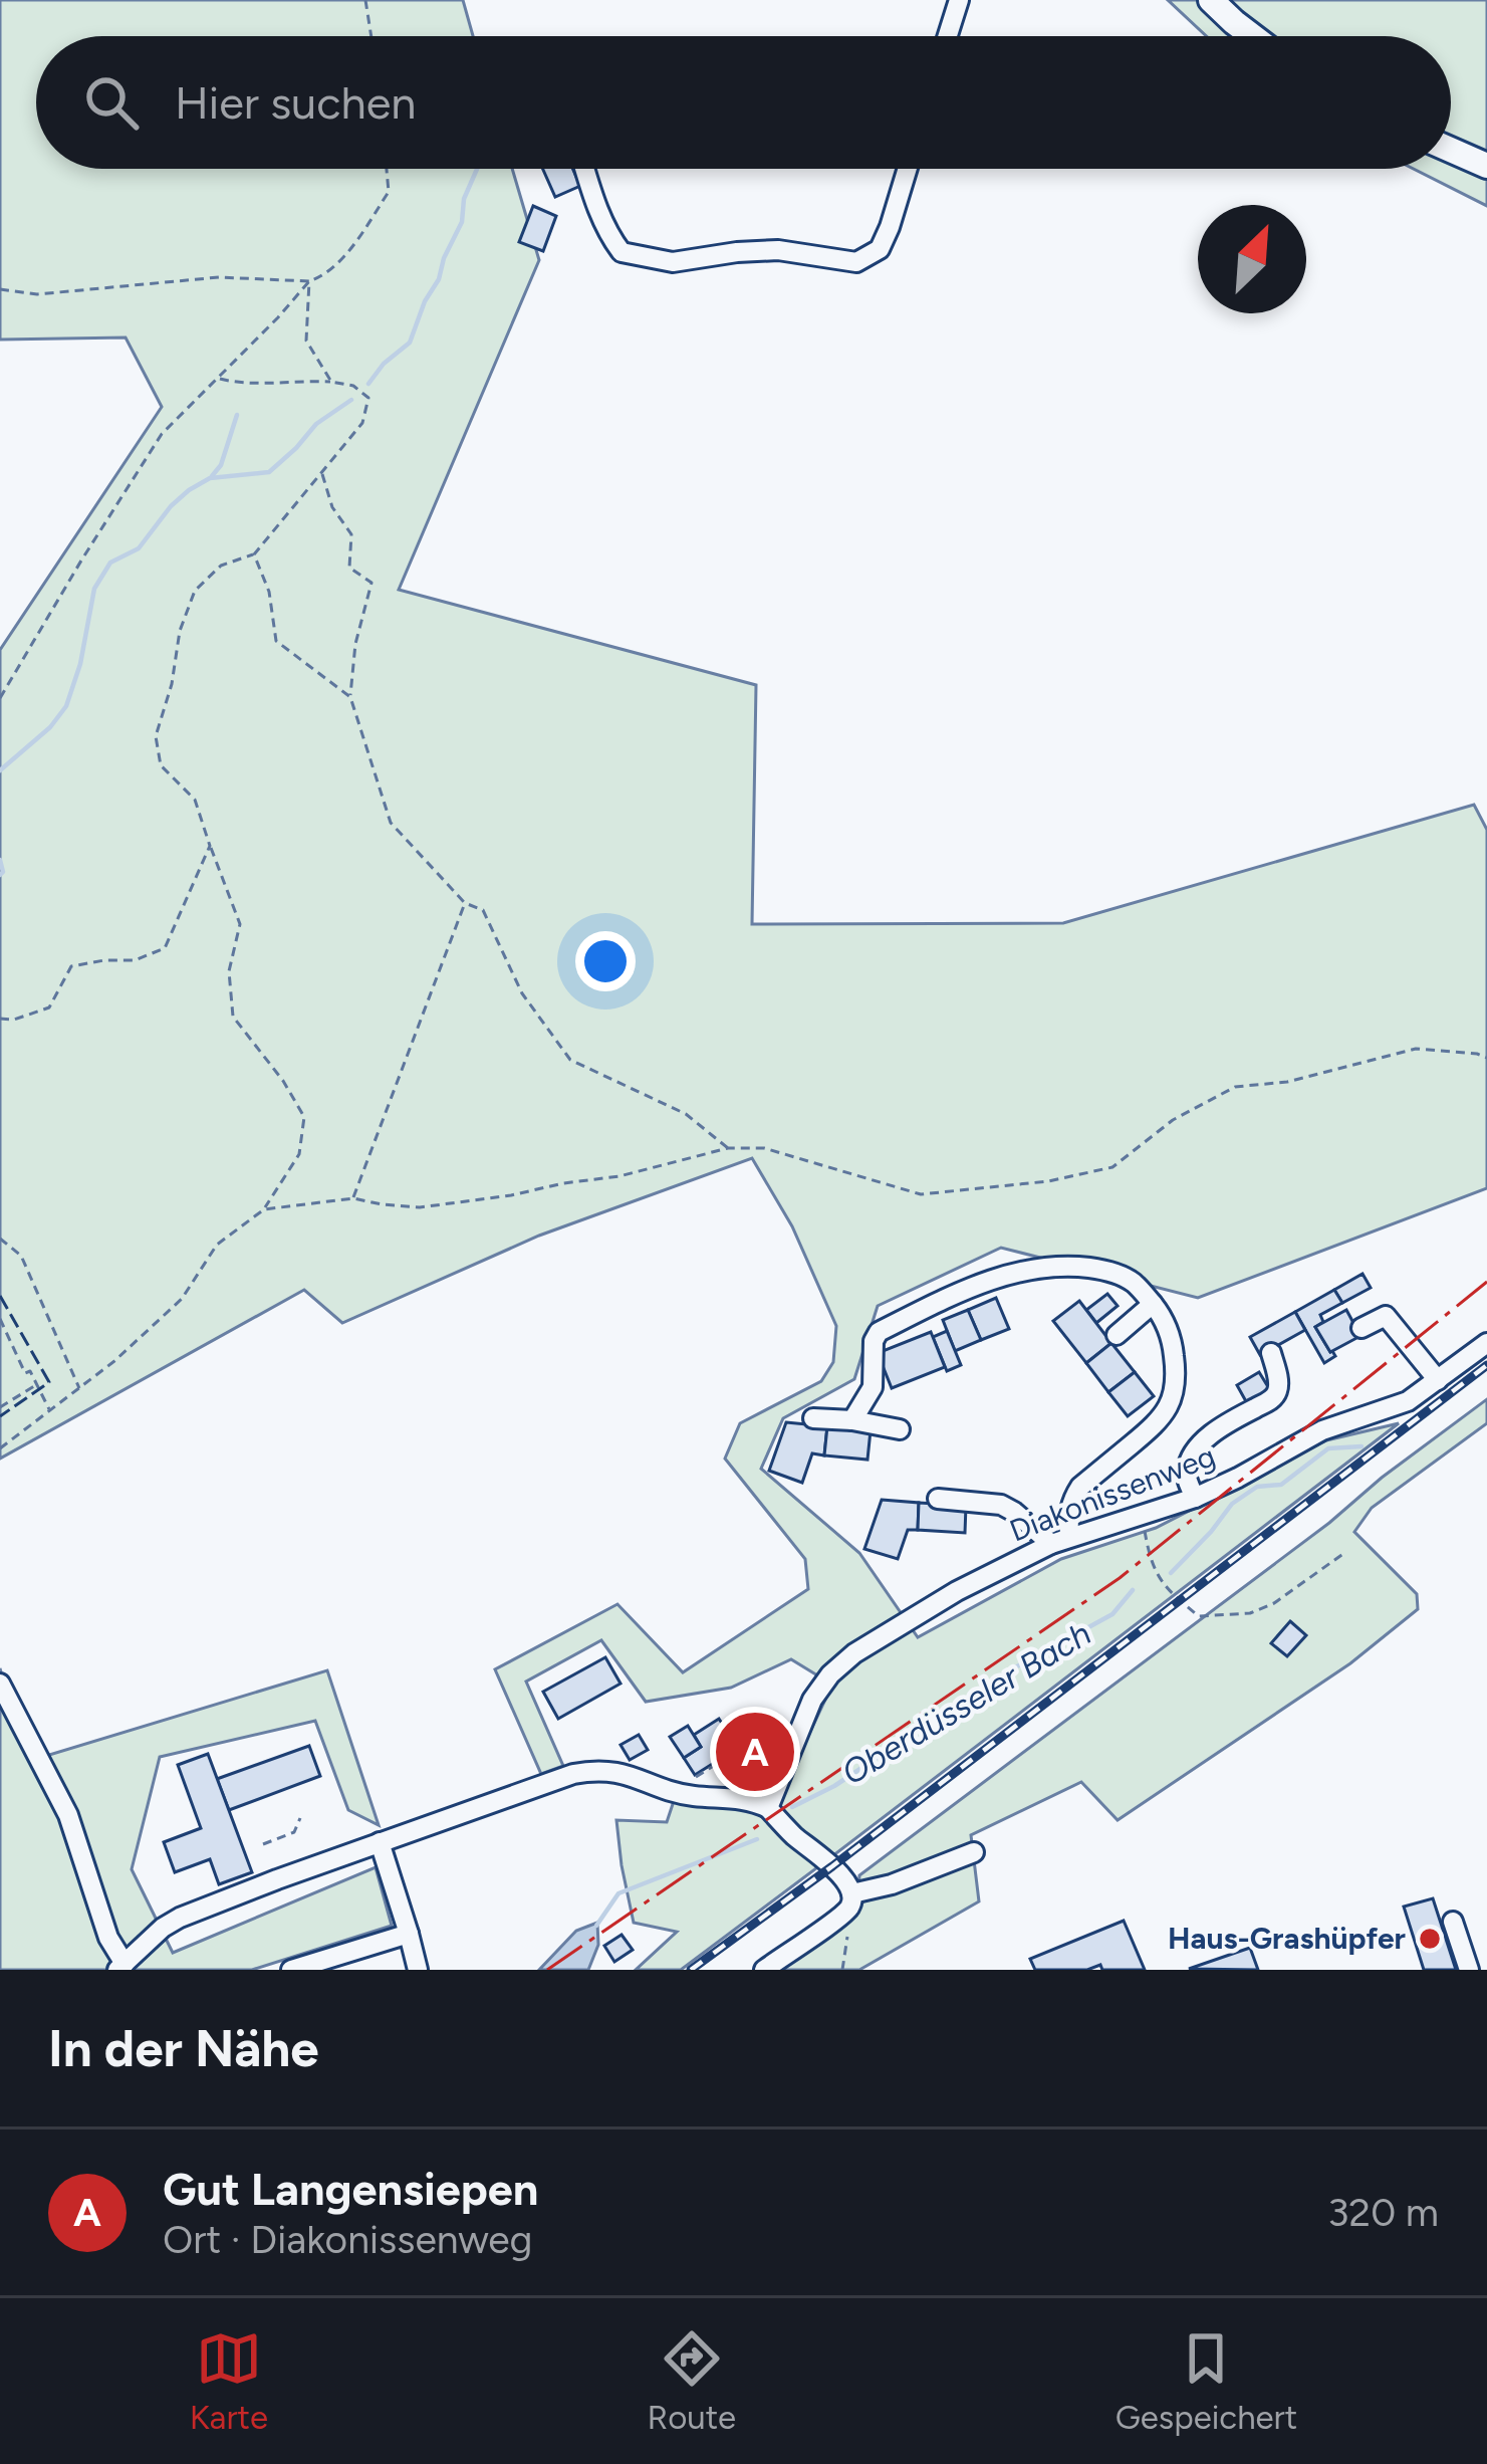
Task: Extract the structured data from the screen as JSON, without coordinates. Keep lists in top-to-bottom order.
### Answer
{
  "streets": {
    "street": ["Diakonissenweg"]
  },
  "water": ["Oberdüsseler Bach"],
  "places": ["Haus-Grashüpfer"],
  "north": "top right",
  "page": {
    "search": "Hier suchen",
    "pins": "A",
    "heading": "In der Nähe",
    "list": [
      {
        "mark": "A",
        "name": "Gut Langensiepen",
        "note": "Ort · Diakonissenweg",
        "value": "320 m"
      }
    ],
    "nav": ["Karte", "Route", "Gespeichert"]
  }
}
